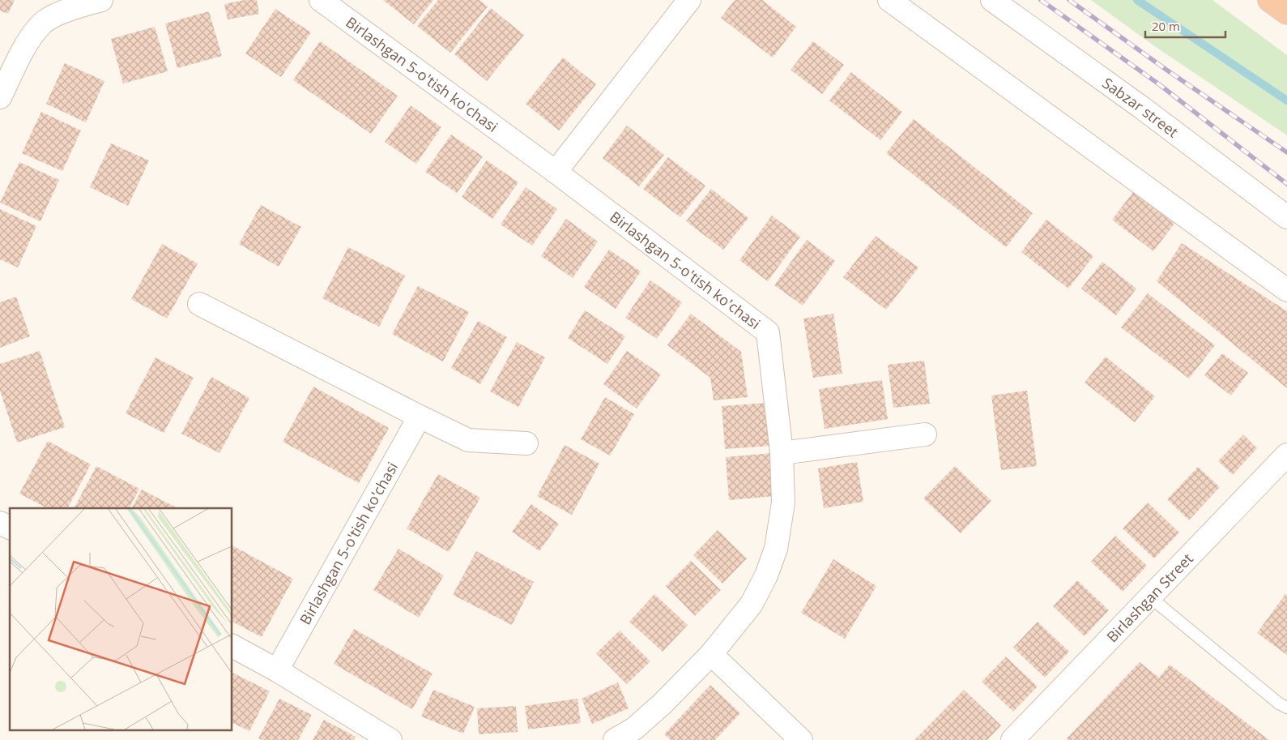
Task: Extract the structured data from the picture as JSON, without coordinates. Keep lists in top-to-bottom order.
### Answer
{
  "streets": {
    "street": ["Birlashgan 5-o'tish ko'chasi", "Sabzar street", "Birlashgan Street"]
  },
  "scale_bar": "20 m"
}
